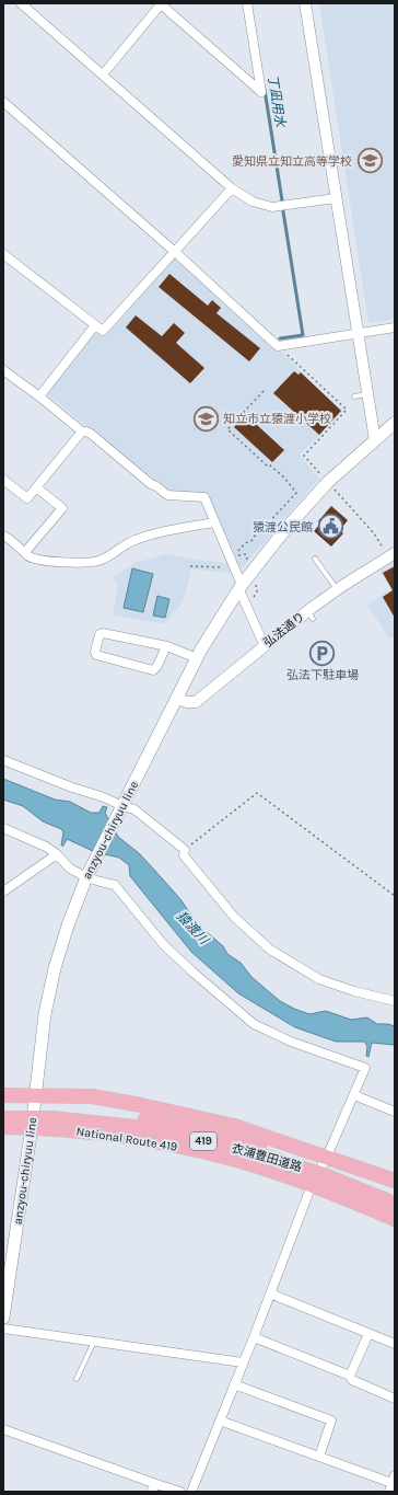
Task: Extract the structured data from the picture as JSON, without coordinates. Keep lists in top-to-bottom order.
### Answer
{
  "streets": {
    "highway": ["National Route 419", "419", "衣浦豊田道路"],
    "main road": ["anzyou-chiryuu line"],
    "street": ["弘法通り"]
  },
  "crossings": [
    ["弘法通り", "anzyou-chiryuu line"],
    ["anzyou-chiryuu line", "National Route 419"],
    ["anzyou-chiryuu line", "419"]
  ],
  "water": ["丁凪用水", "猿渡川"],
  "places": {
    "school or university": ["愛知県立知立高等学校", "知立市立猿渡小学校"],
    "public building": ["猿渡公民館"],
    "parking": ["弘法下駐車場"]
  }
}
